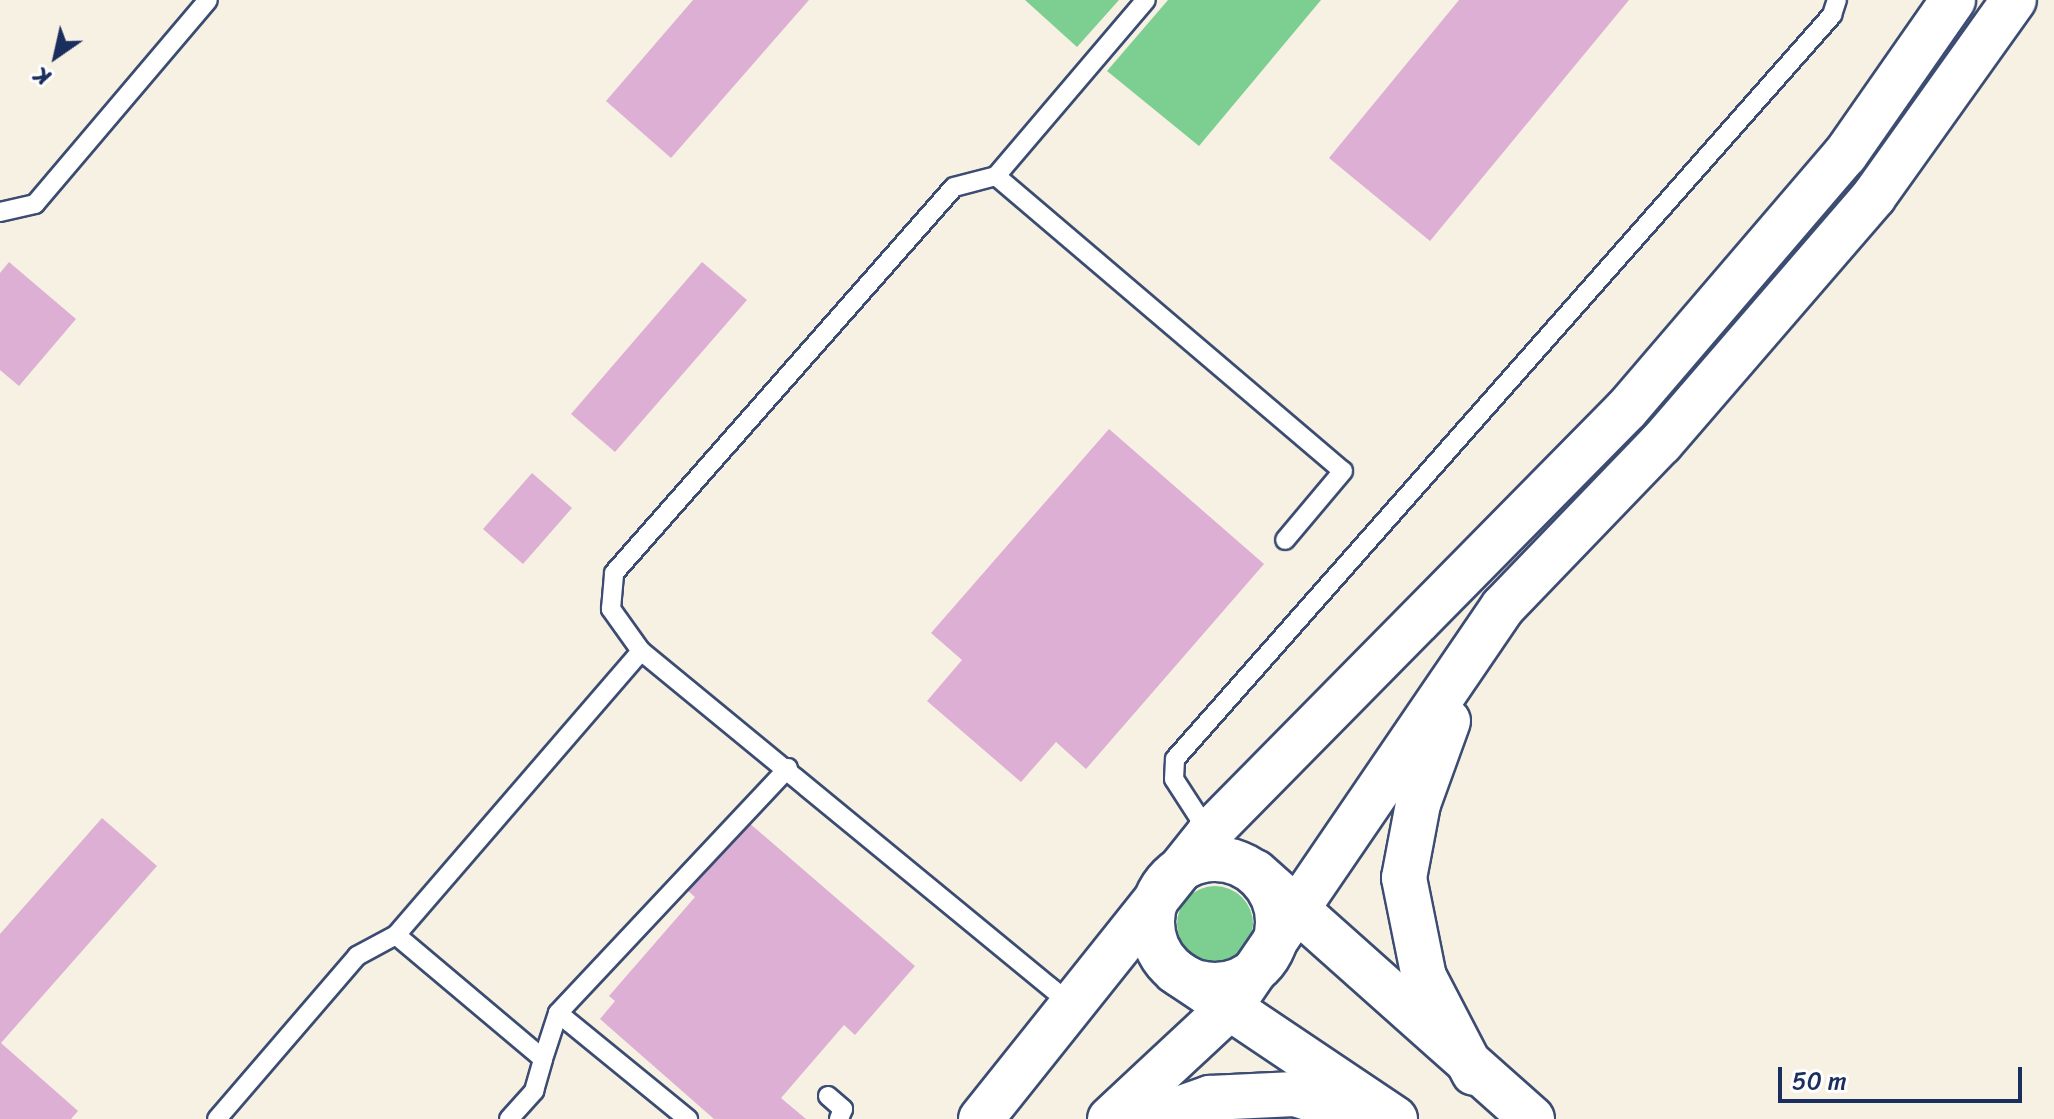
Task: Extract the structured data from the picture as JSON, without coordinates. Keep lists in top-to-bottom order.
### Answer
{
  "scale_bar": "50 m",
  "north": "bottom left"
}
